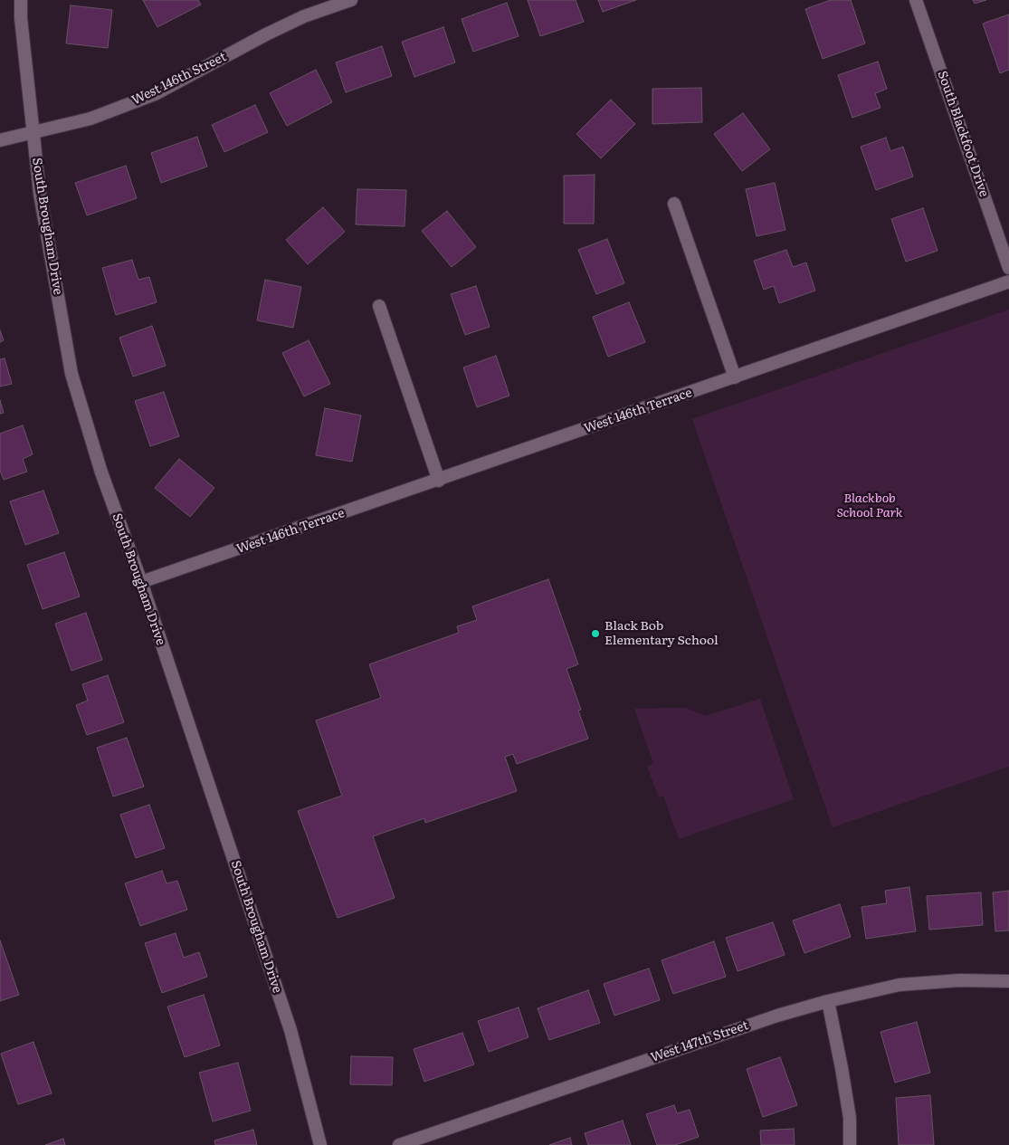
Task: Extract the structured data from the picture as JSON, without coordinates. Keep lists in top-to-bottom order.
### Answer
{
  "streets": {
    "street": [
      "West 146th Street",
      "South Blackfoot Drive",
      "South Brougham Drive",
      "West 146th Terrace",
      "West 147th Street"
    ]
  },
  "crossings": [
    ["West 146th Street", "South Brougham Drive"],
    ["South Brougham Drive", "West 146th Terrace"]
  ],
  "parks": ["Blackbob School Park"],
  "places": ["Black Bob Elementary School"]
}
